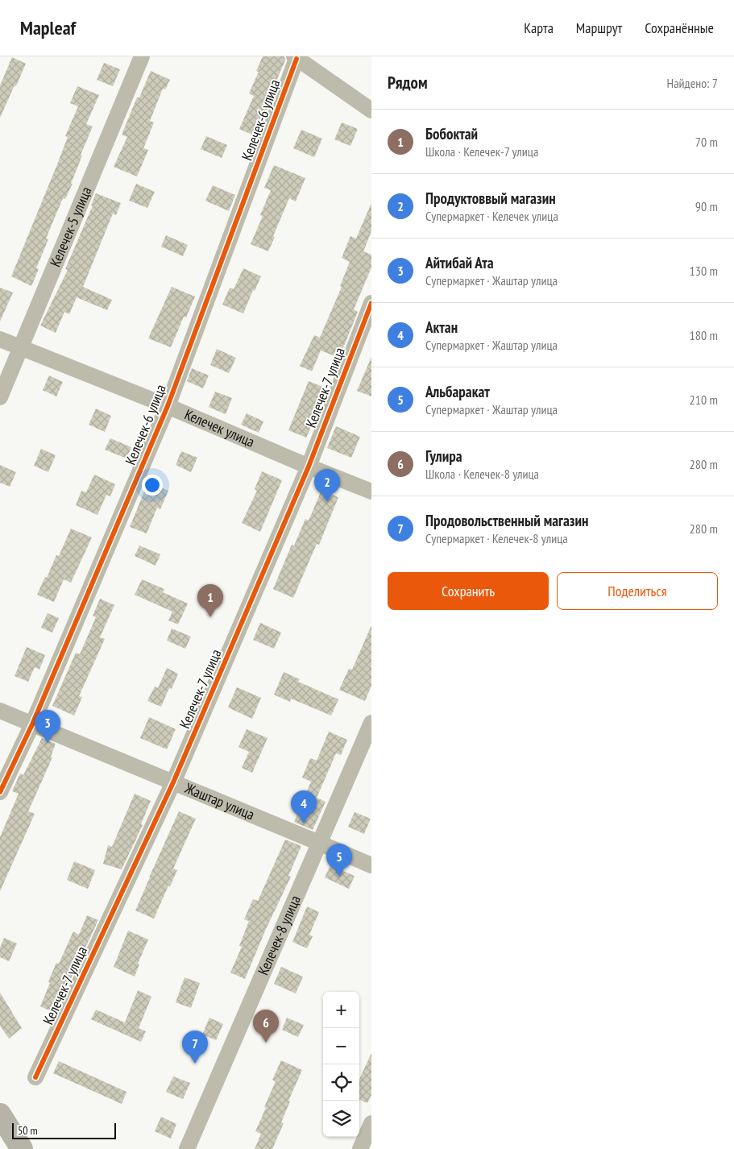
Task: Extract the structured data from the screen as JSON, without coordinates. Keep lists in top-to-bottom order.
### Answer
{
  "streets": {
    "street": [
      "Келечек-6 улица",
      "Келечек-5 улица",
      "Келечек-7 улица",
      "Келечек улица",
      "Жаштар улица",
      "Келечек-8 улица"
    ]
  },
  "crossings": [
    ["Келечек-6 улица", "Келечек улица"],
    ["Келечек-6 улица", "Жаштар улица"],
    ["Келечек-5 улица", "Келечек улица"],
    ["Келечек-7 улица", "Келечек улица"],
    ["Келечек-7 улица", "Жаштар улица"],
    ["Жаштар улица", "Келечек-8 улица"]
  ],
  "scale_bar": "50 m",
  "page": {
    "header": "Mapleaf",
    "nav": ["Карта", "Маршрут", "Сохранённые"],
    "heading": ["Рядом", "Найдено: 7"],
    "list": [
      {
        "mark": "1",
        "name": "Бобоктай",
        "note": "Школа · Келечек-7 улица",
        "value": "70 m"
      },
      {
        "mark": "2",
        "name": "Продуктоввый магазин",
        "note": "Супермаркет · Келечек улица",
        "value": "90 m"
      },
      {
        "mark": "3",
        "name": "Айтибай Ата",
        "note": "Супермаркет · Жаштар улица",
        "value": "130 m"
      },
      {
        "mark": "4",
        "name": "Актан",
        "note": "Супермаркет · Жаштар улица",
        "value": "180 m"
      },
      {
        "mark": "5",
        "name": "Альбаракат",
        "note": "Супермаркет · Жаштар улица",
        "value": "210 m"
      },
      {
        "mark": "6",
        "name": "Гулира",
        "note": "Школа · Келечек-8 улица",
        "value": "280 m"
      },
      {
        "mark": "7",
        "name": "Продовольственный магазин",
        "note": "Супермаркет · Келечек-8 улица",
        "value": "280 m"
      }
    ],
    "pins": [
      "2",
      "1",
      "3",
      "4",
      "5",
      "6",
      "7"
    ],
    "buttons": ["Сохранить", "Поделиться"],
    "map_buttons": ["+", "−"],
    "scale": "50 m"
  }
}
